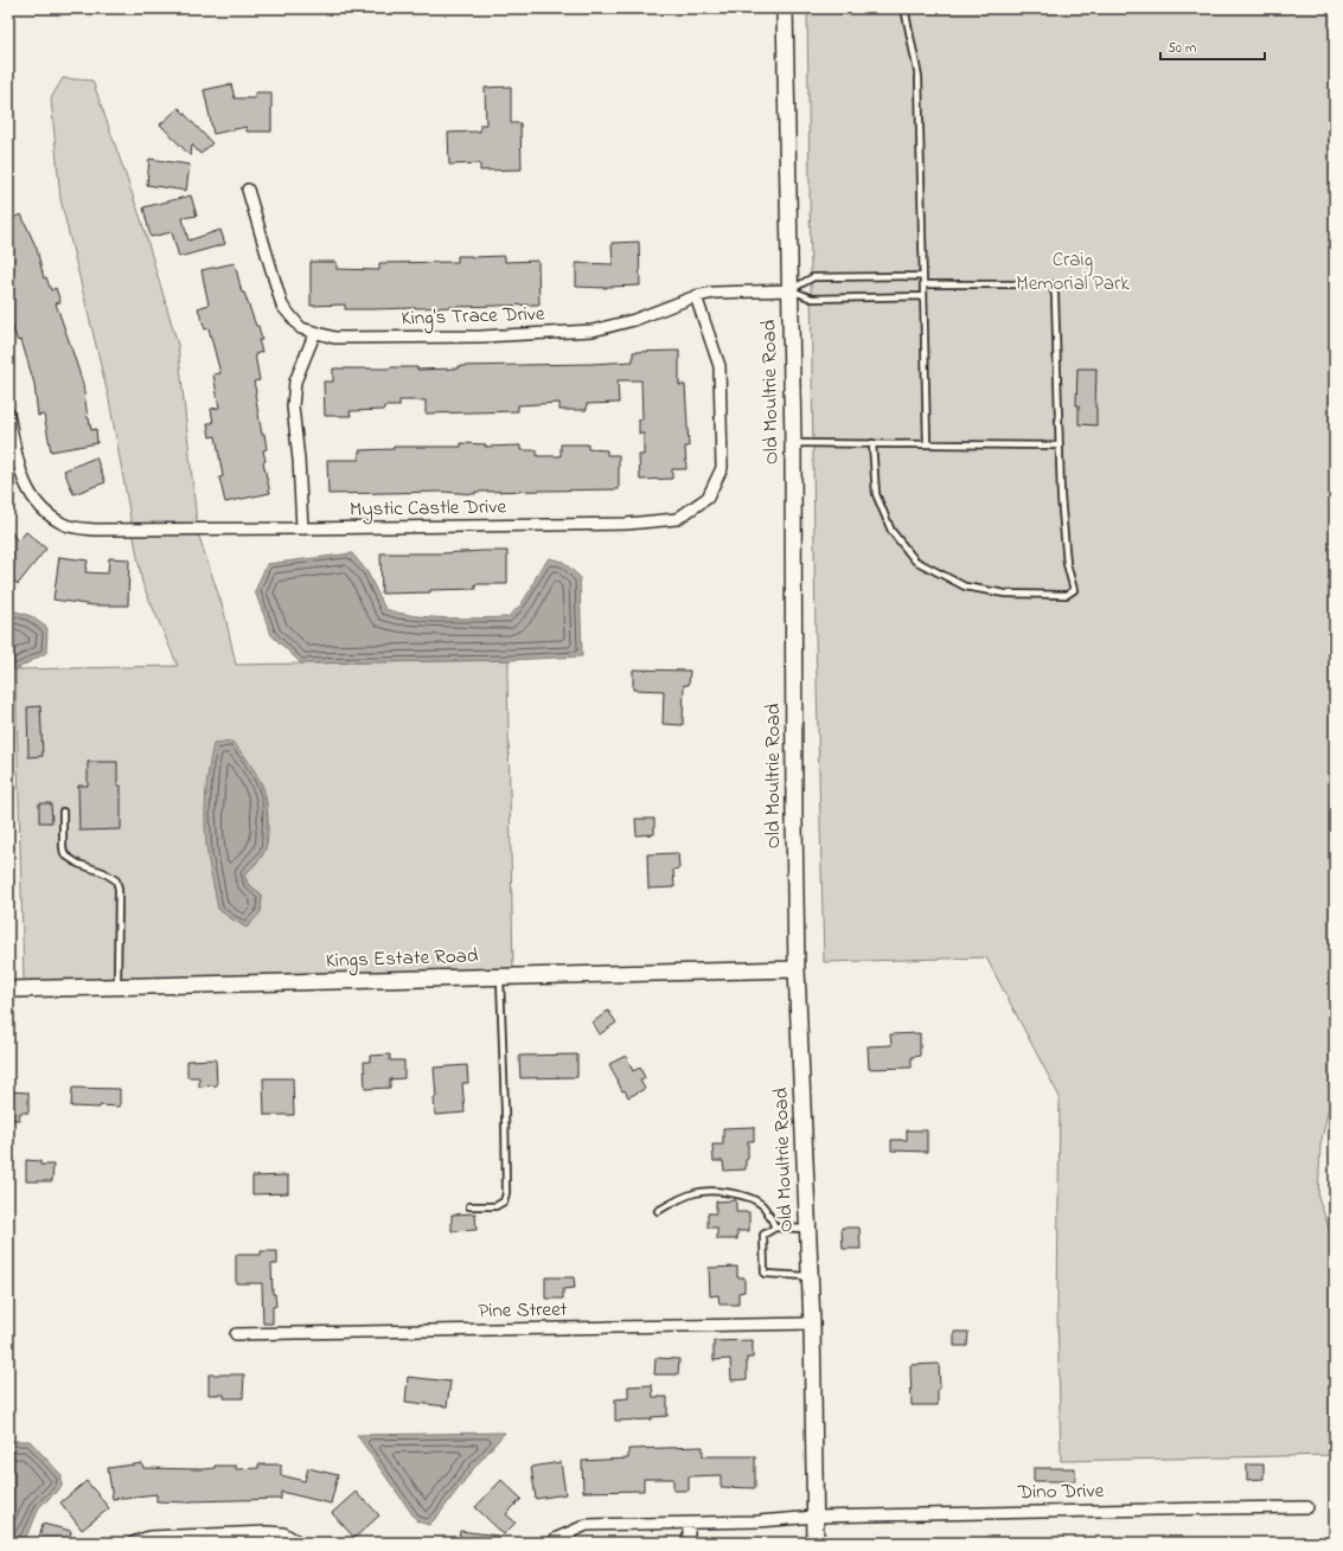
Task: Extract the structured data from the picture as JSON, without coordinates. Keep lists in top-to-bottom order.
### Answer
{
  "streets": {
    "main road": ["Old Moultrie Road", "Kings Estate Road"],
    "street": [
      "King's Trace Drive",
      "Mystic Castle Drive",
      "Pine Street",
      "Dino Drive"
    ]
  },
  "crossings": [
    ["King's Trace Drive", "Old Moultrie Road"],
    ["King's Trace Drive", "Mystic Castle Drive"],
    ["Old Moultrie Road", "Kings Estate Road"],
    ["Old Moultrie Road", "Pine Street"],
    ["Old Moultrie Road", "Dino Drive"]
  ],
  "parks": ["Craig Memorial Park"],
  "scale_bar": "50 m"
}
